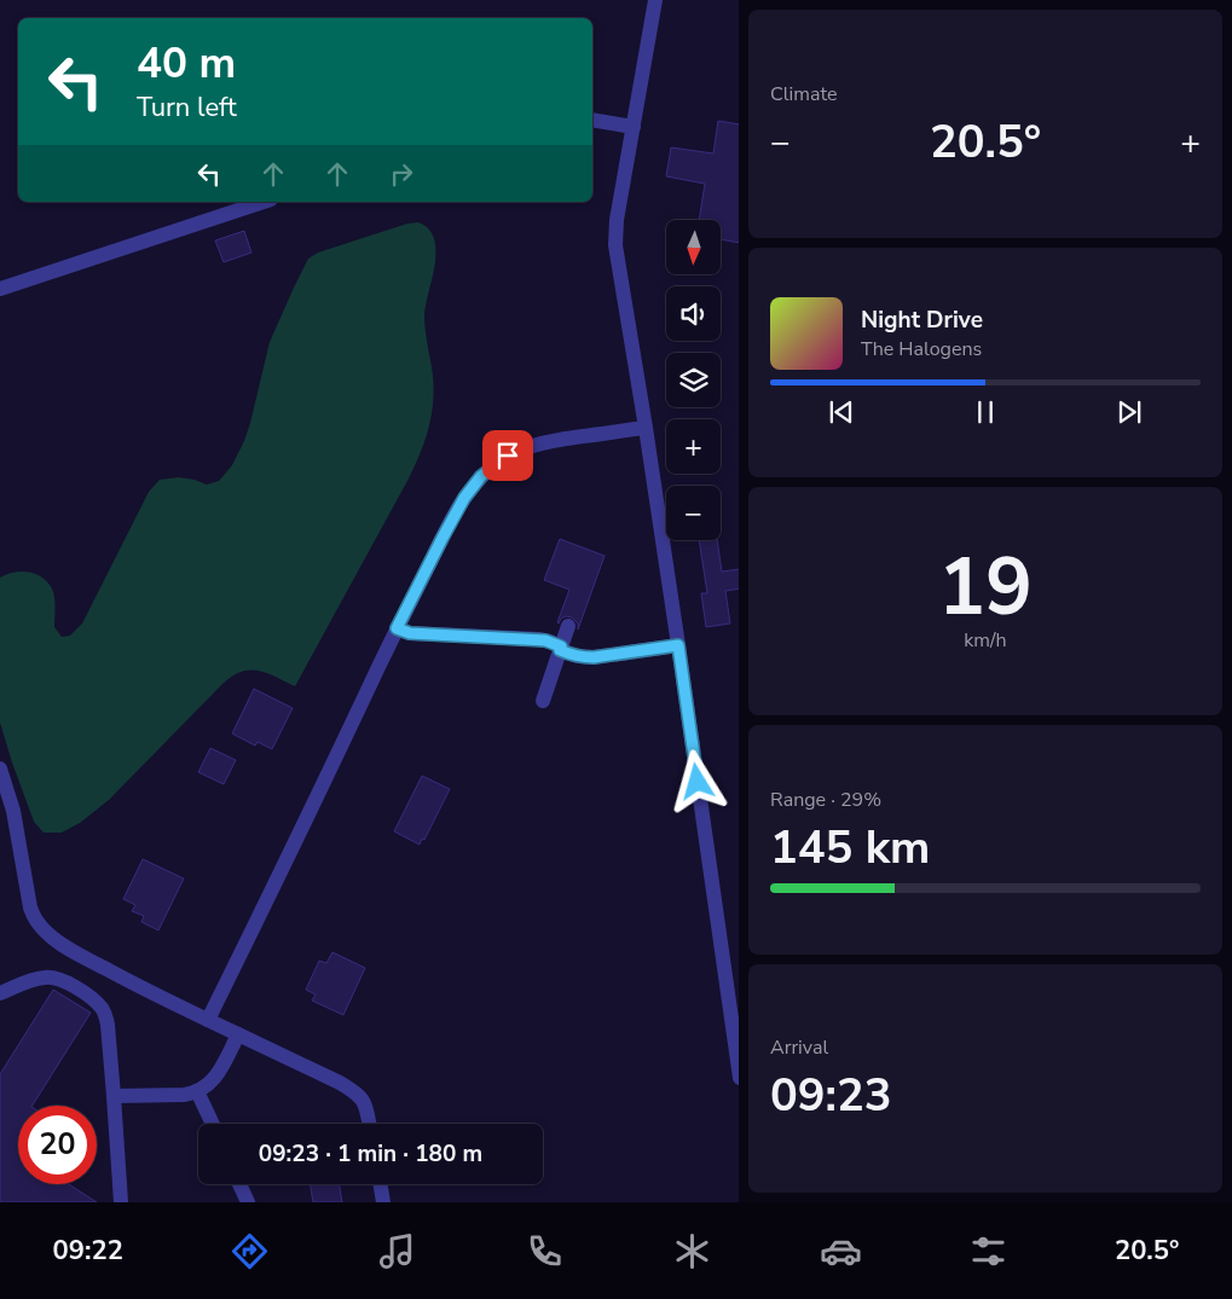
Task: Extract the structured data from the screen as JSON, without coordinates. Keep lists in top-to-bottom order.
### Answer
{
  "north": "bottom",
  "page": {
    "tile": [
      "Climate",
      ["19", "km/h"],
      ["Range · 29%", "145 km"],
      ["Arrival", "09:23"]
    ],
    "turn": ["40 m", "Turn left"],
    "heat": ["−", "20.5°", "+"],
    "map_buttons": ["+", "−"],
    "song": ["Night Drive", "The Halogens"],
    "limit": "20",
    "trip": "09:23 · 1 min · 180 m",
    "tabs": ["09:22", "20.5°"]
  }
}
